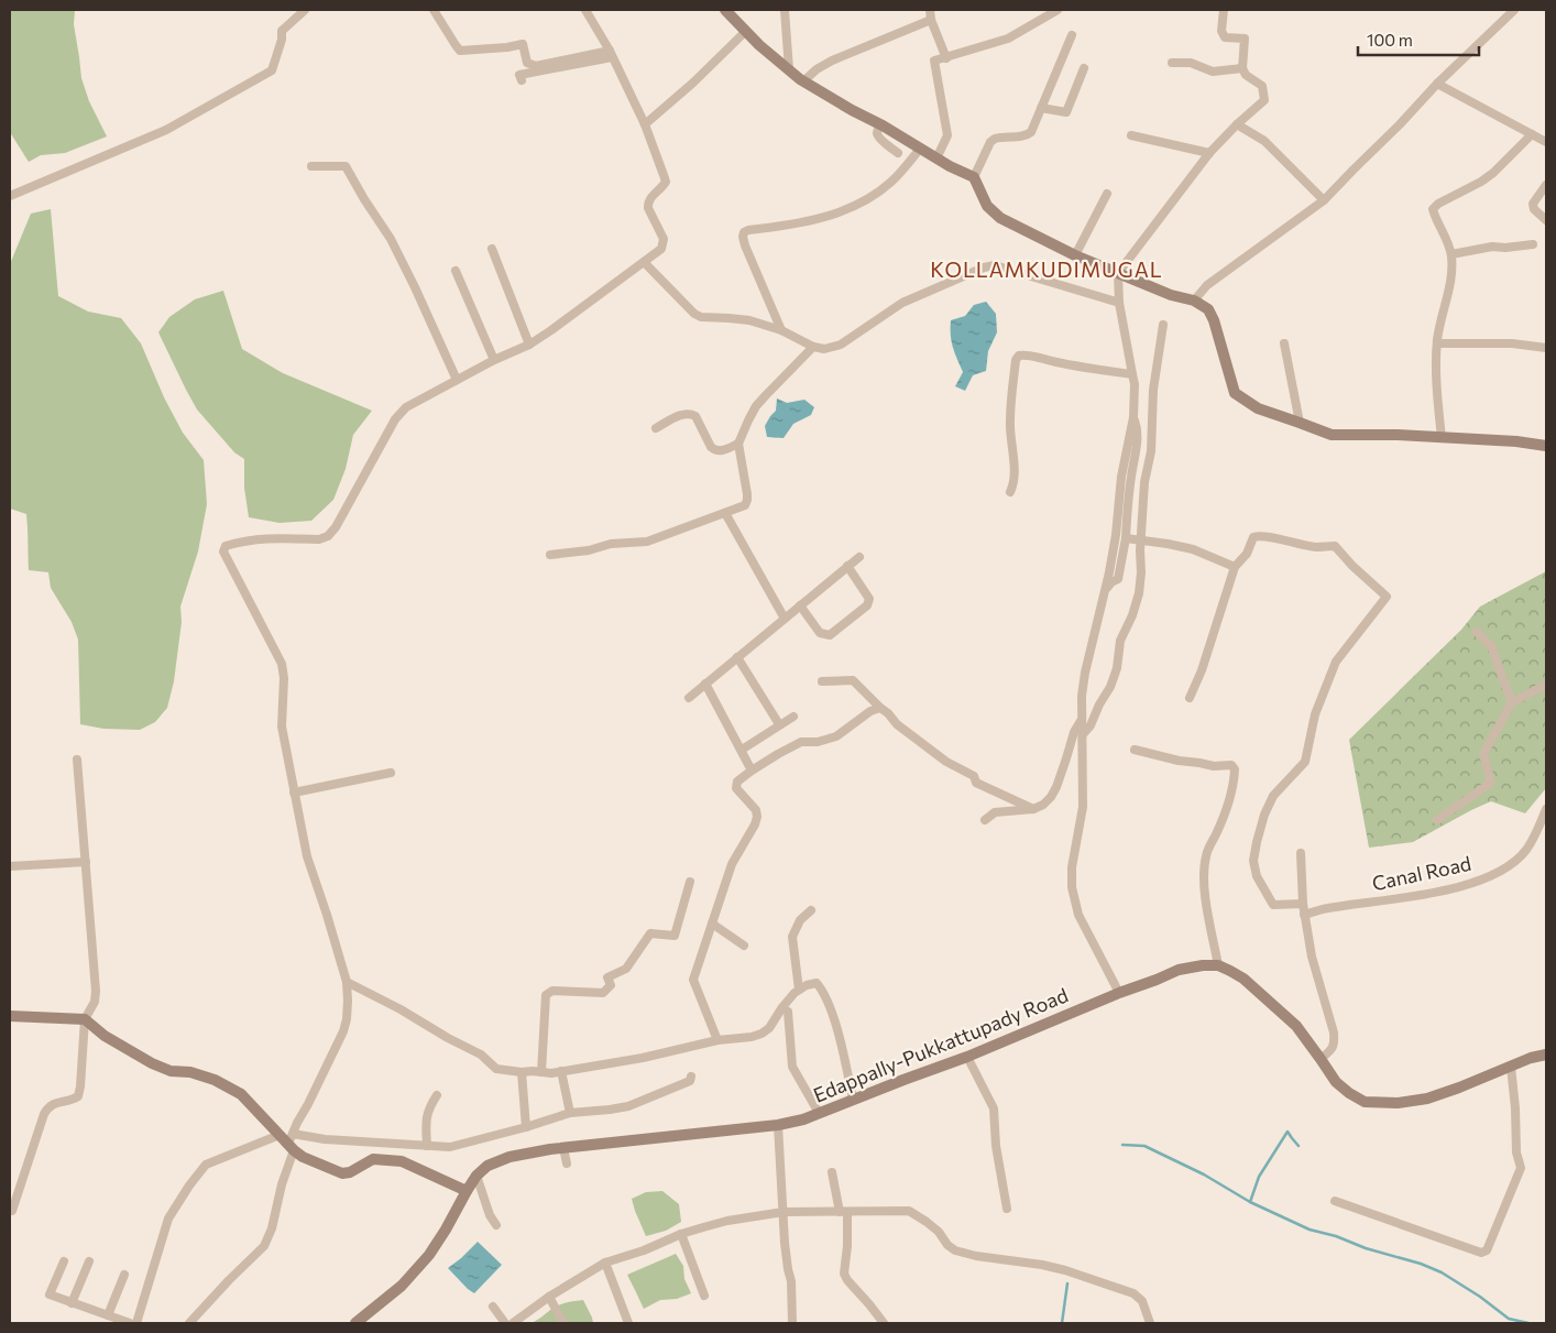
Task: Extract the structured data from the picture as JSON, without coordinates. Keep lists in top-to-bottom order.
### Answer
{
  "streets": {
    "street": ["Canal Road", "Edappally-Pukkattupady Road"]
  },
  "districts": ["KOLLAMKUDIMUGAL"],
  "scale_bar": "100 m"
}
